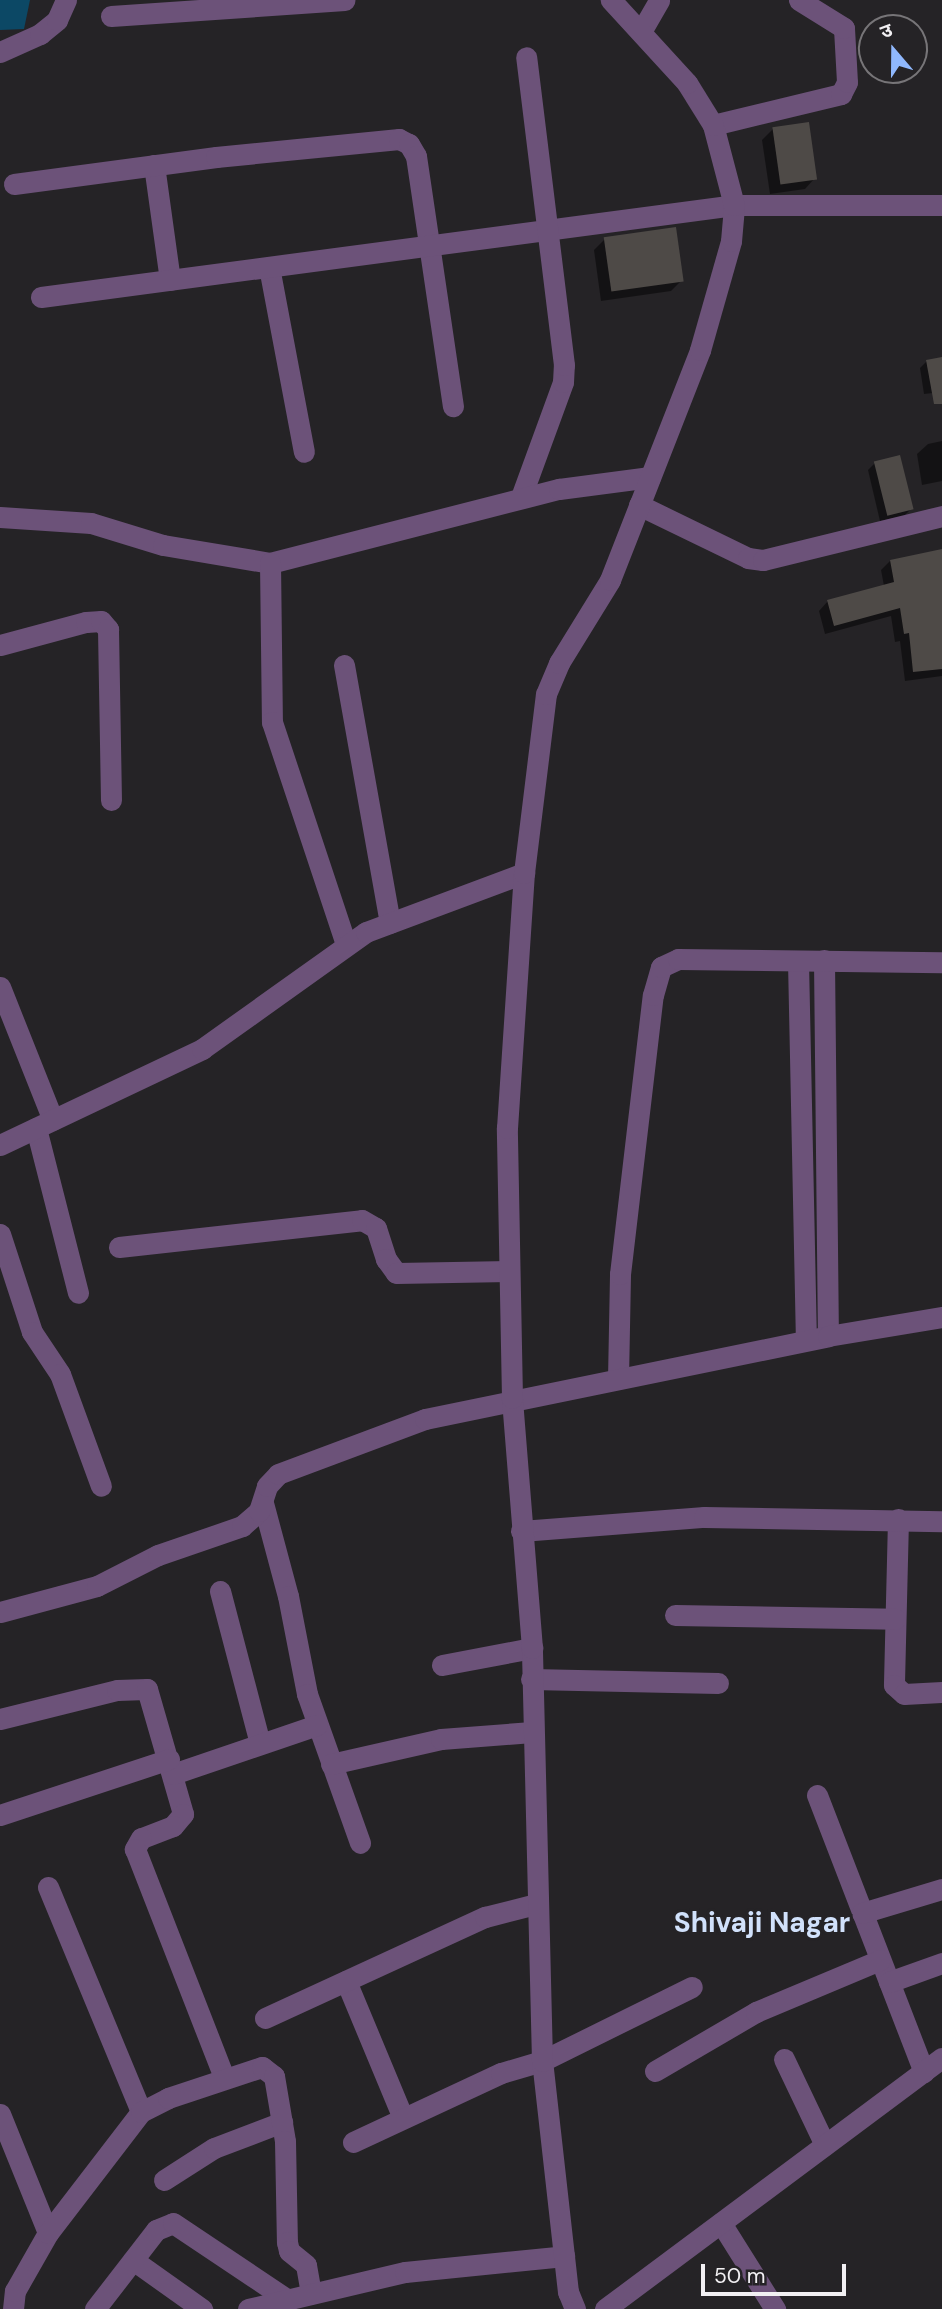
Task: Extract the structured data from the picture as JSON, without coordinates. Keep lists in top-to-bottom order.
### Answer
{
  "districts": ["Shivaji Nagar"],
  "scale_bar": "50 m",
  "north": "top"
}
